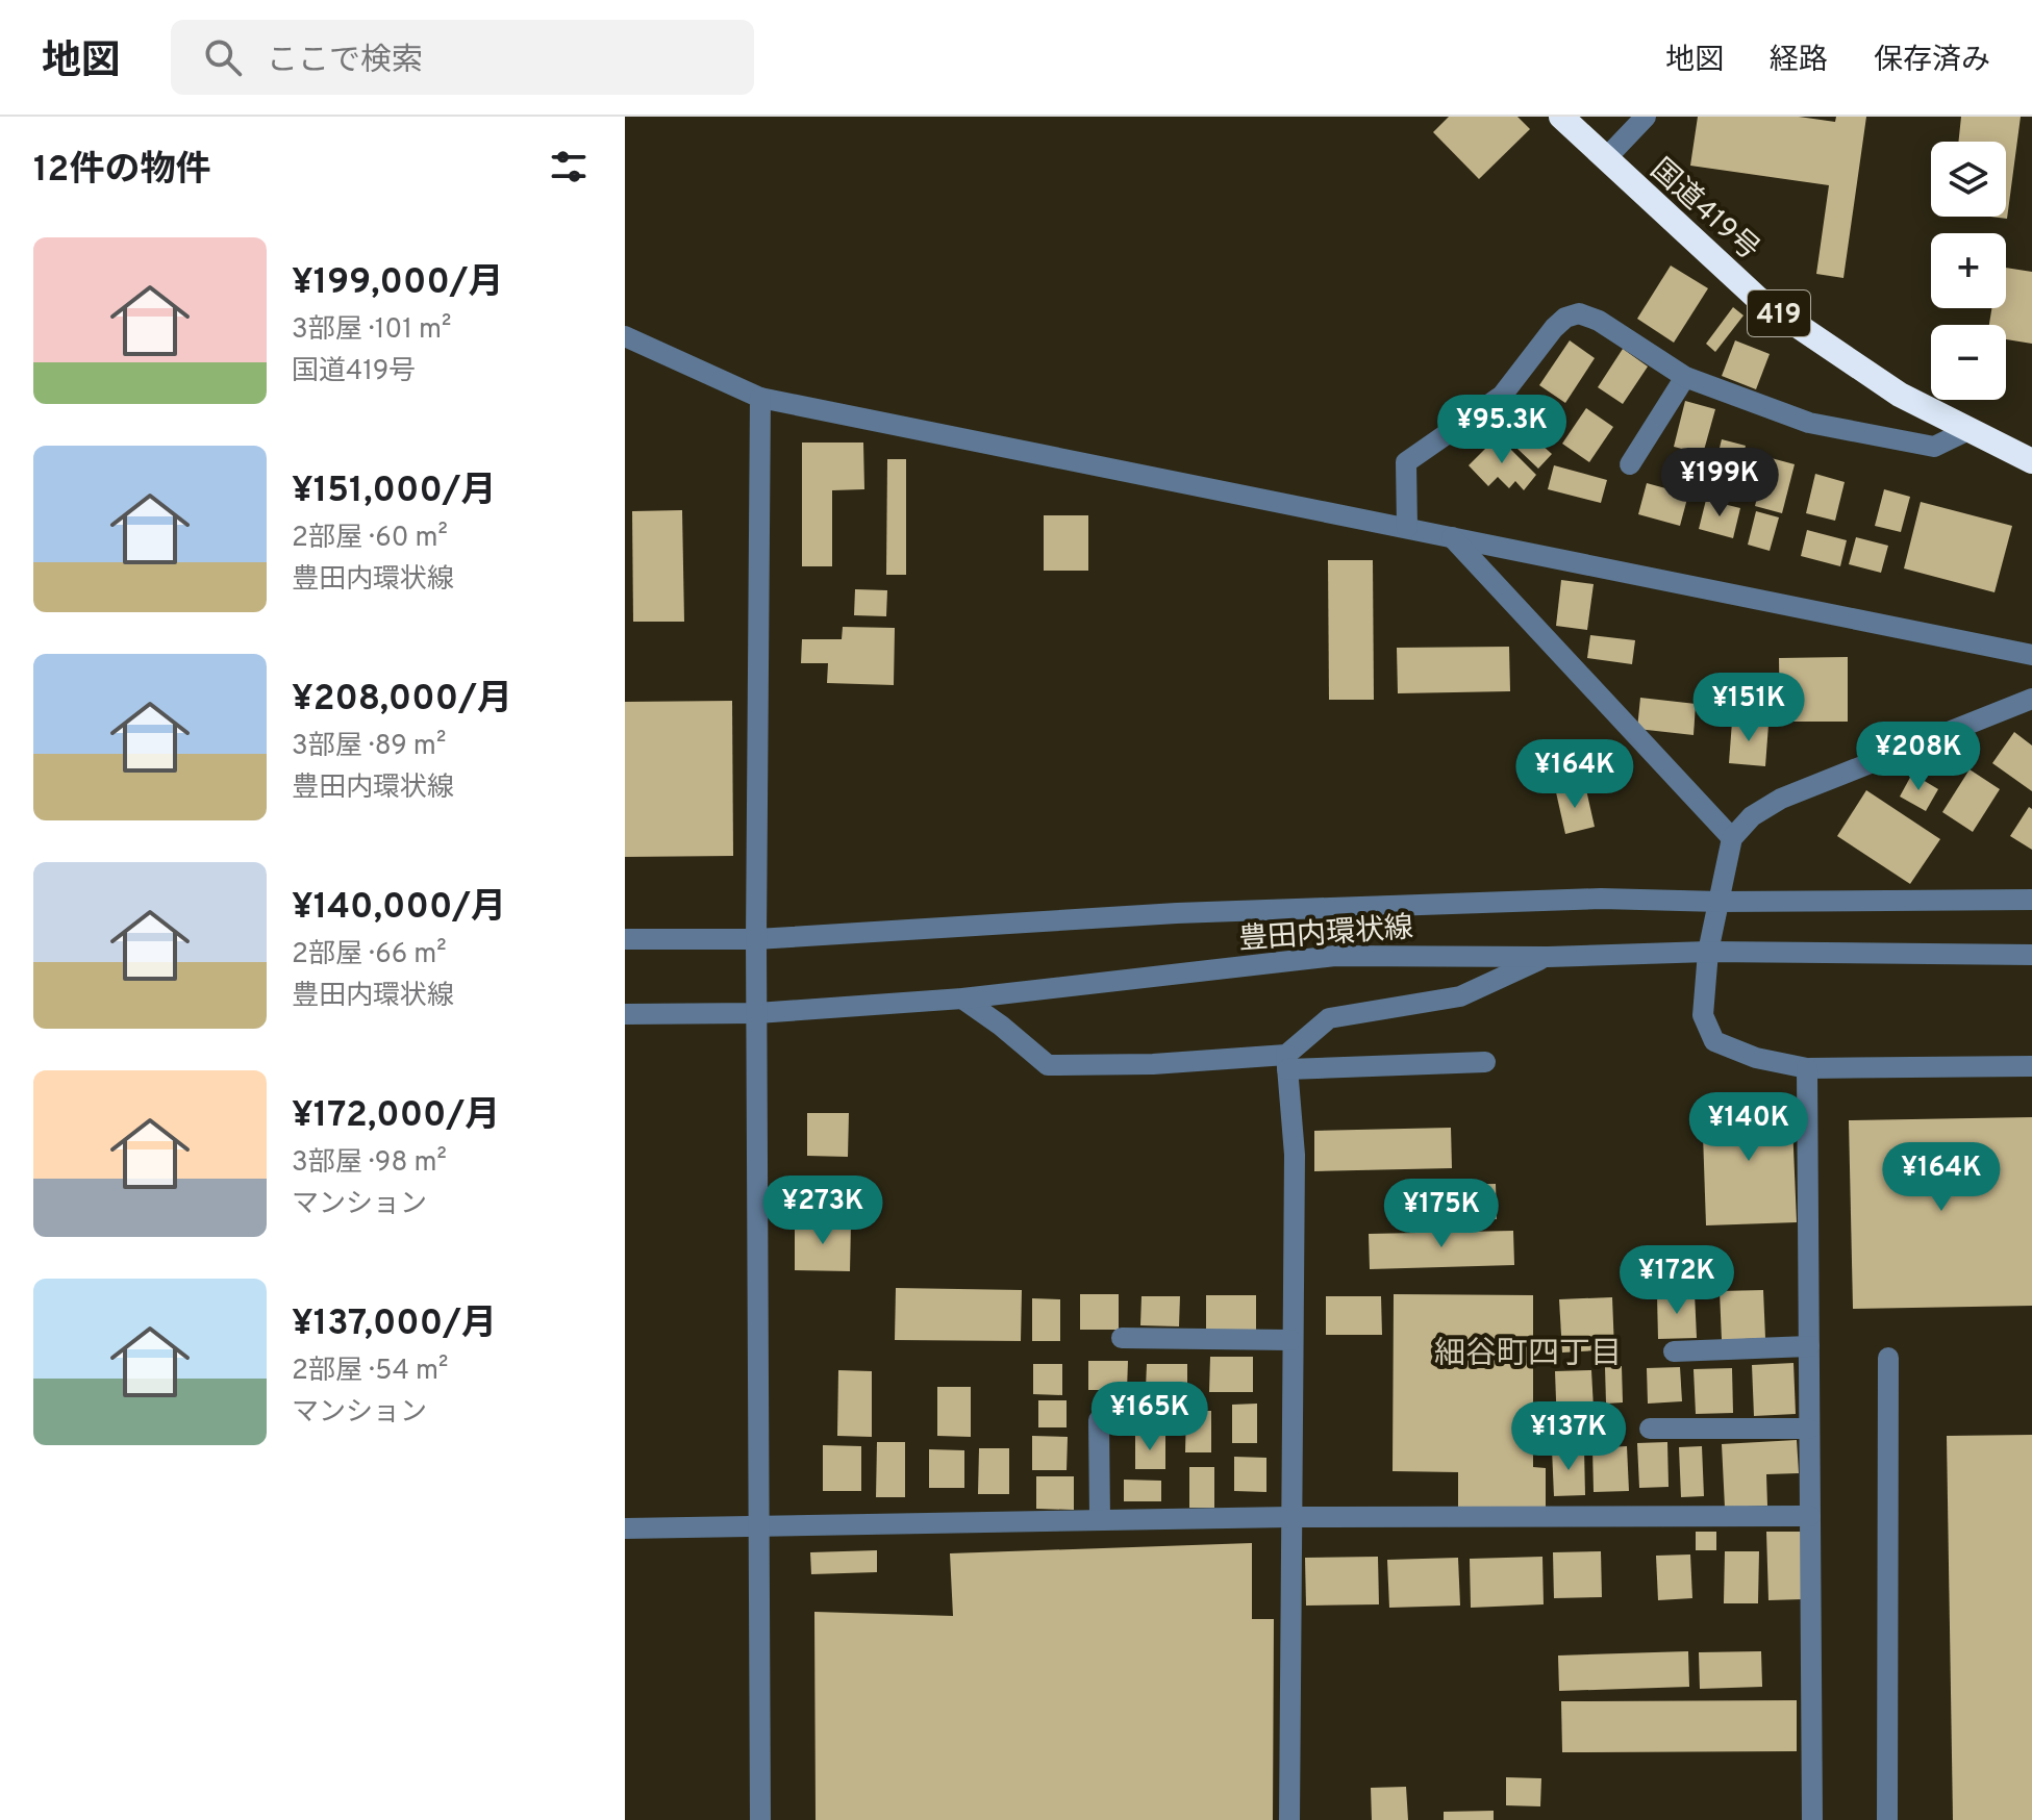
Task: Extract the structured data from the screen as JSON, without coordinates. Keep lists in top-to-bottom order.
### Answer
{
  "streets": {
    "highway": ["国道419号", "419"],
    "street": ["豊田内環状線"]
  },
  "districts": ["細谷町四丁目"],
  "page": {
    "header": "地図",
    "search": "ここで検索",
    "nav": ["地図", "経路", "保存済み"],
    "heading": "12件の物件",
    "map_buttons": ["+", "−"],
    "list": [
      {
        "name": "¥199,000/月",
        "note": "3部屋 · 101 m² · 国道419号"
      },
      {
        "name": "¥151,000/月",
        "note": "2部屋 · 60 m² · 豊田内環状線"
      },
      {
        "name": "¥208,000/月",
        "note": "3部屋 · 89 m² · 豊田内環状線"
      },
      {
        "name": "¥140,000/月",
        "note": "2部屋 · 66 m² · 豊田内環状線"
      },
      {
        "name": "¥172,000/月",
        "note": "3部屋 · 98 m² · マンション"
      },
      {
        "name": "¥137,000/月",
        "note": "2部屋 · 54 m² · マンション"
      }
    ],
    "price": [
      "¥95.3K",
      "¥199K",
      "¥151K",
      "¥208K",
      "¥164K",
      "¥140K",
      "¥164K",
      "¥273K",
      "¥175K",
      "¥172K",
      "¥165K",
      "¥137K"
    ]
  }
}
